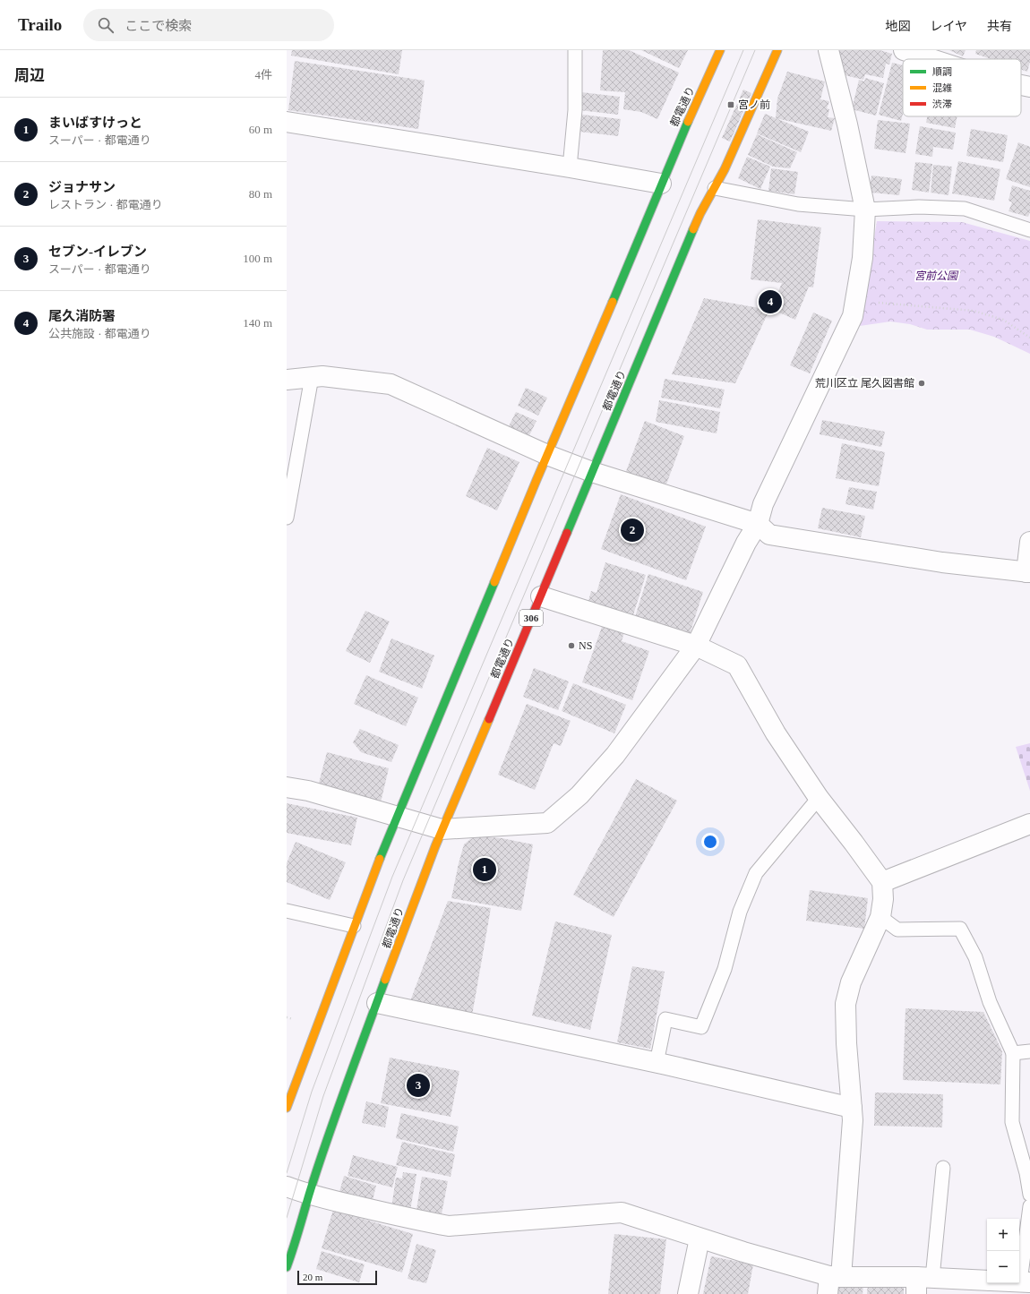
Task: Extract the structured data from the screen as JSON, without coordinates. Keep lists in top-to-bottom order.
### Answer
{
  "streets": {
    "main road": ["都電通り", "306"]
  },
  "parks": ["宮前公園"],
  "places": {
    "transit": ["宮ノ前"],
    "other": ["荒川区立 尾久図書館", "NS"]
  },
  "legend": ["順調", "混雑", "渋滞"],
  "scale_bar": "20 m",
  "page": {
    "header": "Trailo",
    "search": "ここで検索",
    "nav": ["地図", "レイヤ", "共有"],
    "heading": ["周辺", "4件"],
    "list": [
      {
        "mark": "1",
        "name": "まいばすけっと",
        "note": "スーパー · 都電通り",
        "value": "60 m"
      },
      {
        "mark": "2",
        "name": "ジョナサン",
        "note": "レストラン · 都電通り",
        "value": "80 m"
      },
      {
        "mark": "3",
        "name": "セブン-イレブン",
        "note": "スーパー · 都電通り",
        "value": "100 m"
      },
      {
        "mark": "4",
        "name": "尾久消防署",
        "note": "公共施設 · 都電通り",
        "value": "140 m"
      }
    ],
    "pins": [
      "4",
      "2",
      "1",
      "3"
    ],
    "map_buttons": ["+", "−"],
    "scale": "20 m"
  }
}
